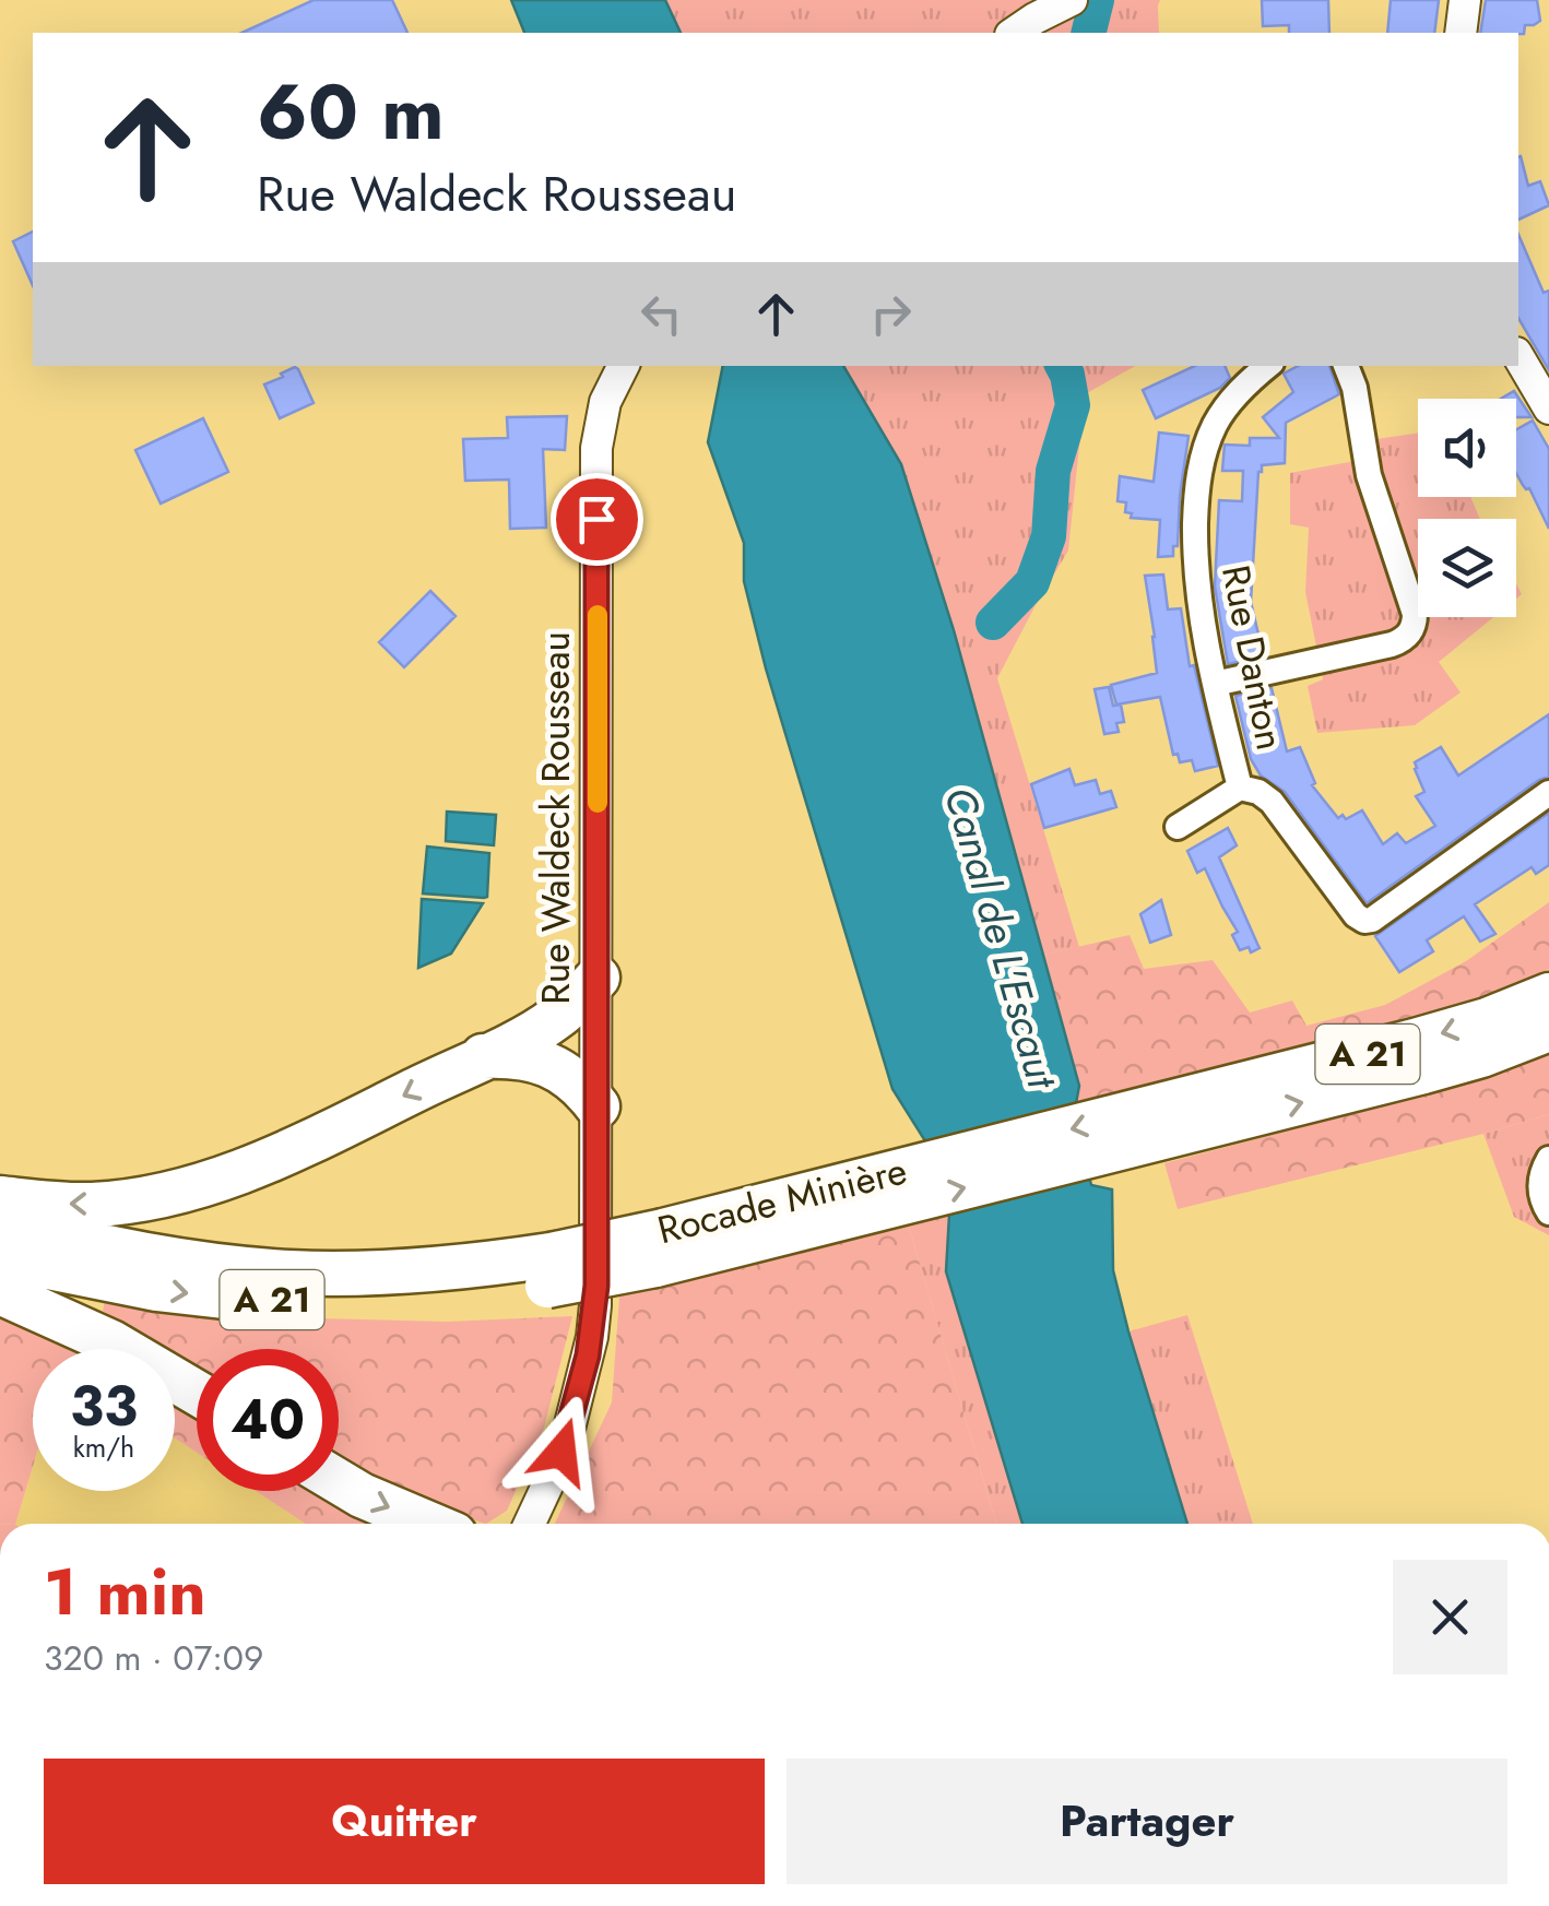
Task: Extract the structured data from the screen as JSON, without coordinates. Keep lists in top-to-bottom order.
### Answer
{
  "streets": {
    "highway": ["A 21", "Rocade Minière"],
    "street": ["Rue Danton", "Rue Waldeck Rousseau"]
  },
  "water": ["Canal de L'Escaut"],
  "page": {
    "turn": ["60 m", "Rue Waldeck Rousseau"],
    "speed": "33 km/h",
    "limit": "40",
    "heading": ["1 min", "320 m · 07:09"],
    "buttons": ["Quitter", "Partager"]
  }
}
